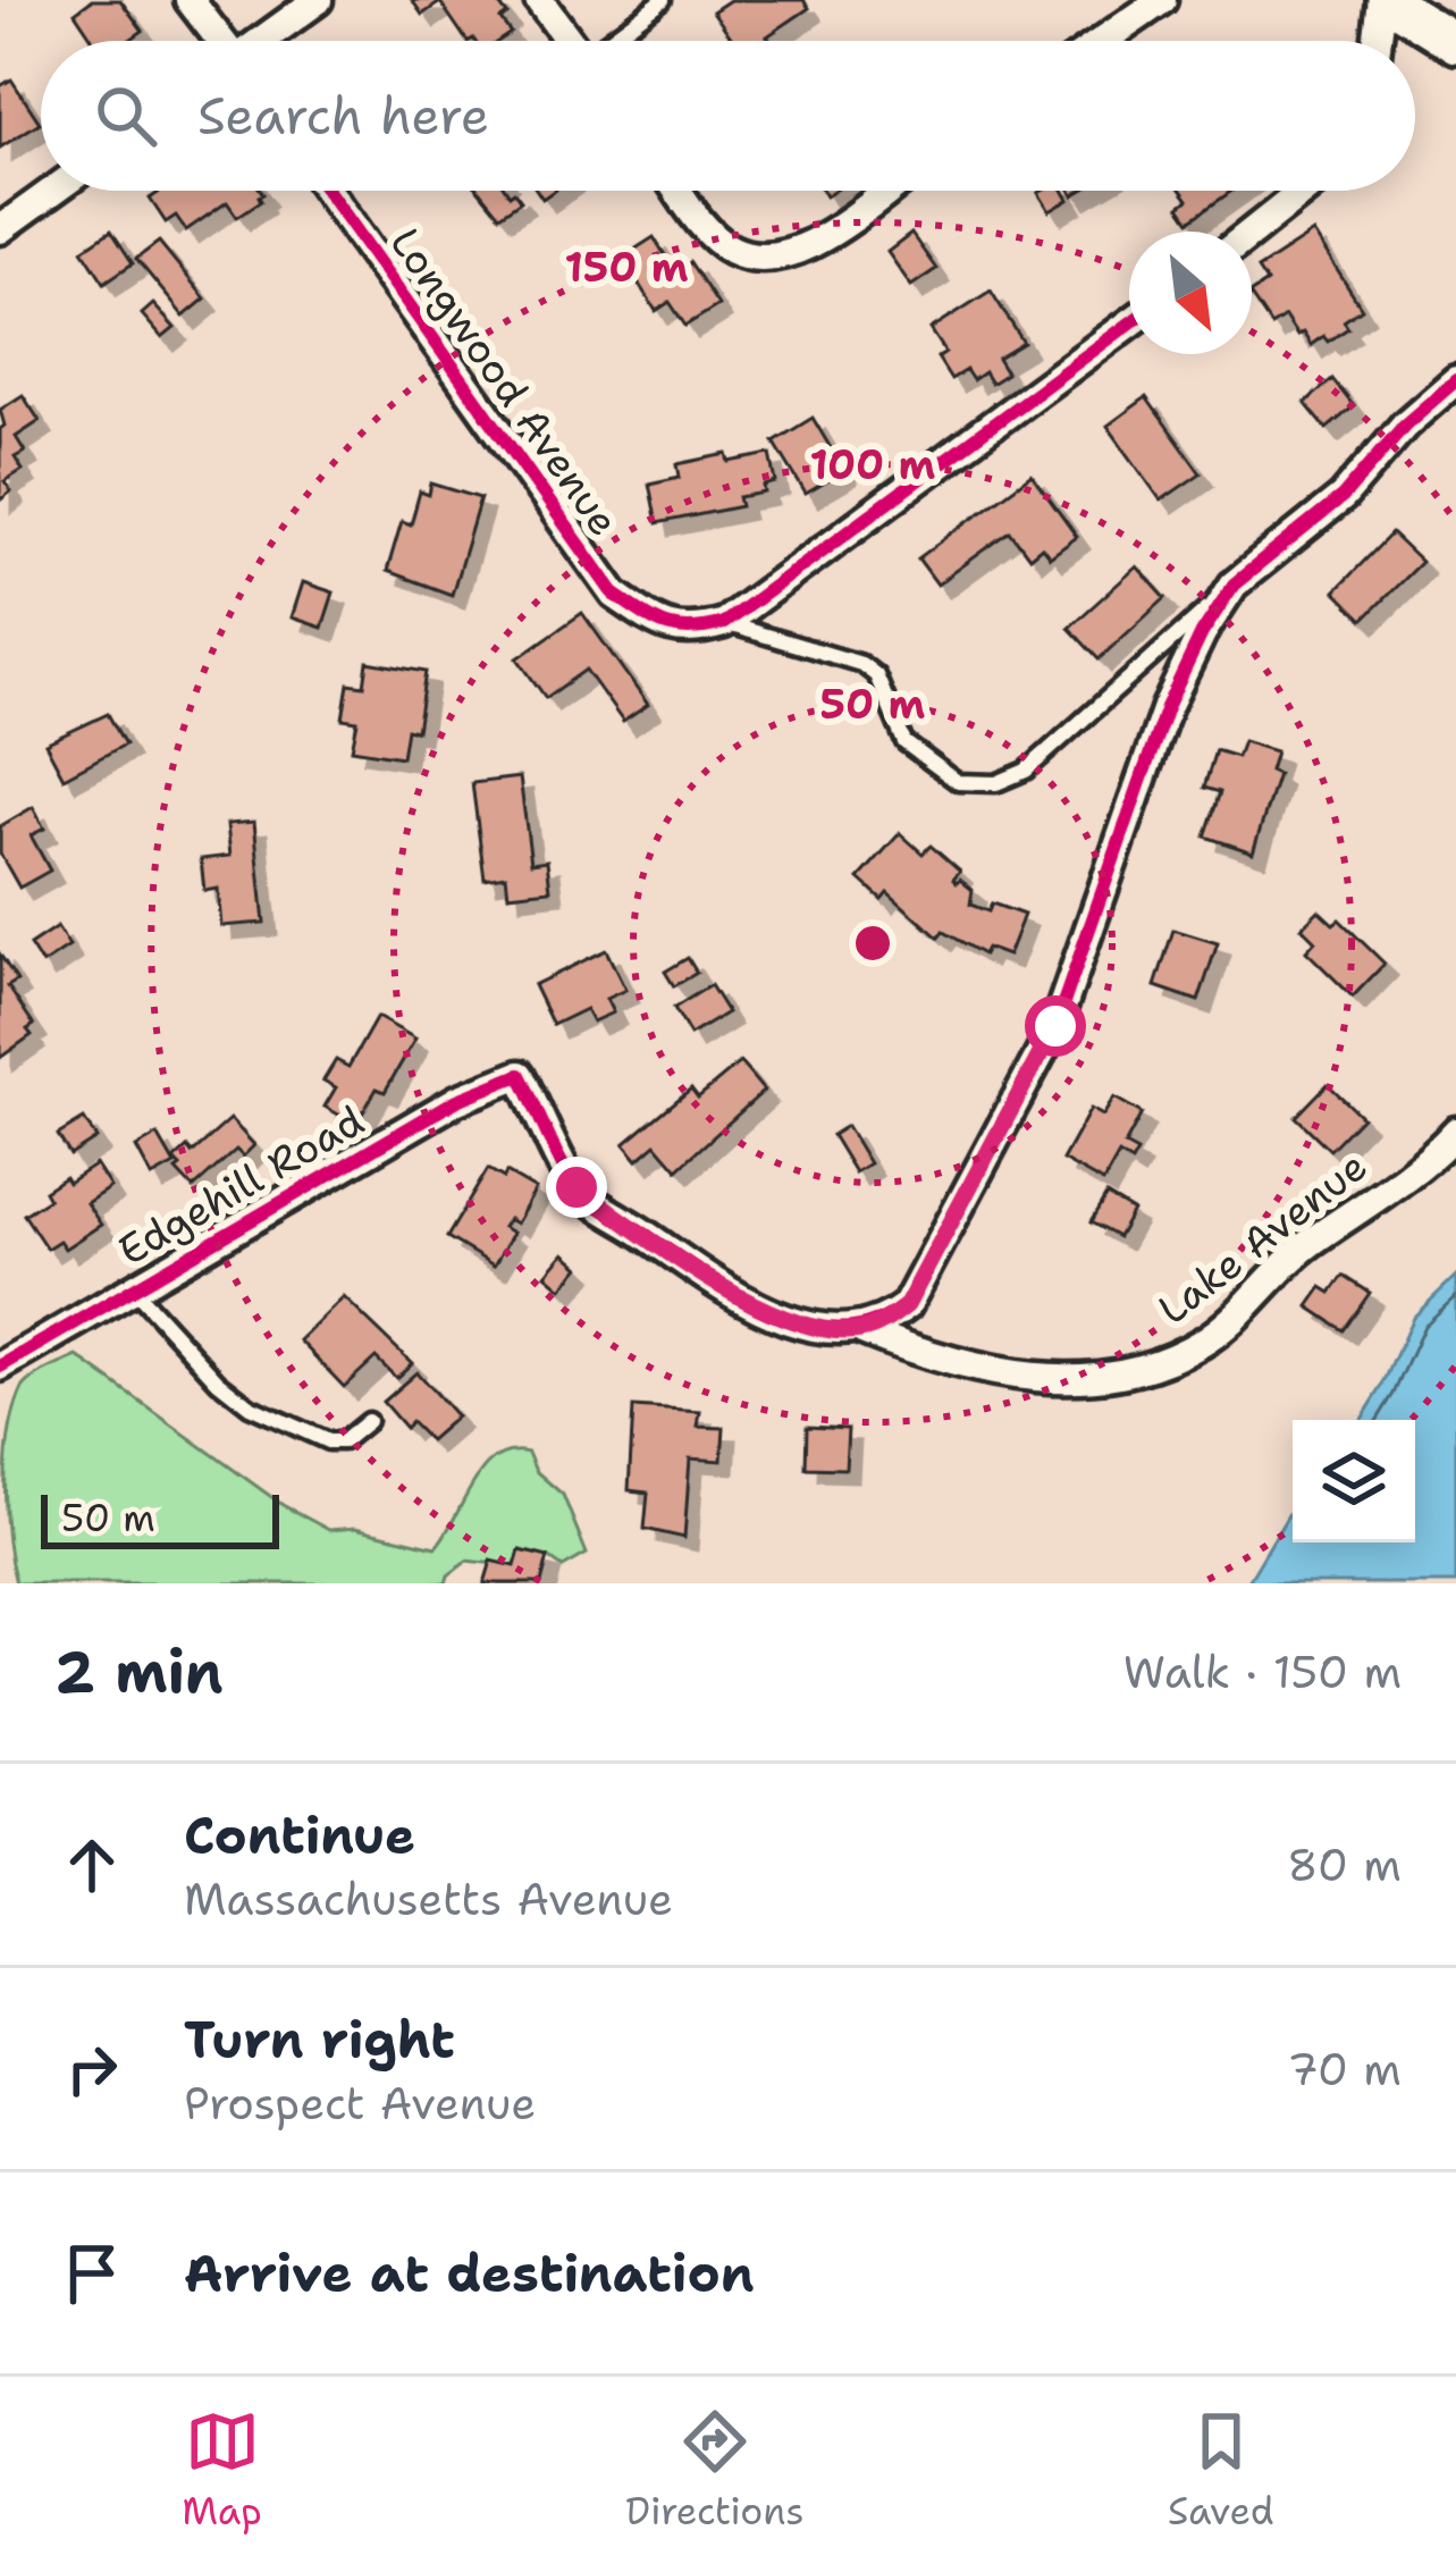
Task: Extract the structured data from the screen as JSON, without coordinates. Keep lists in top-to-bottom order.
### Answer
{
  "streets": {
    "street": ["Longwood Avenue", "Edgehill Road", "Lake Avenue"]
  },
  "crossings": [
    ["Edgehill Road", "Lake Avenue"]
  ],
  "scale_bar": "50 m",
  "north": "bottom right",
  "page": {
    "search": "Search here",
    "scale": "50 m",
    "heading": ["2 min", "Walk · 150 m"],
    "list": [
      ["Continue", "Massachusetts Avenue", "80 m"],
      ["Turn right", "Prospect Avenue", "70 m"],
      "Arrive at destination"
    ],
    "nav": ["Map", "Directions", "Saved"]
  },
  "rings": ["150 m", "100 m", "50 m"]
}
